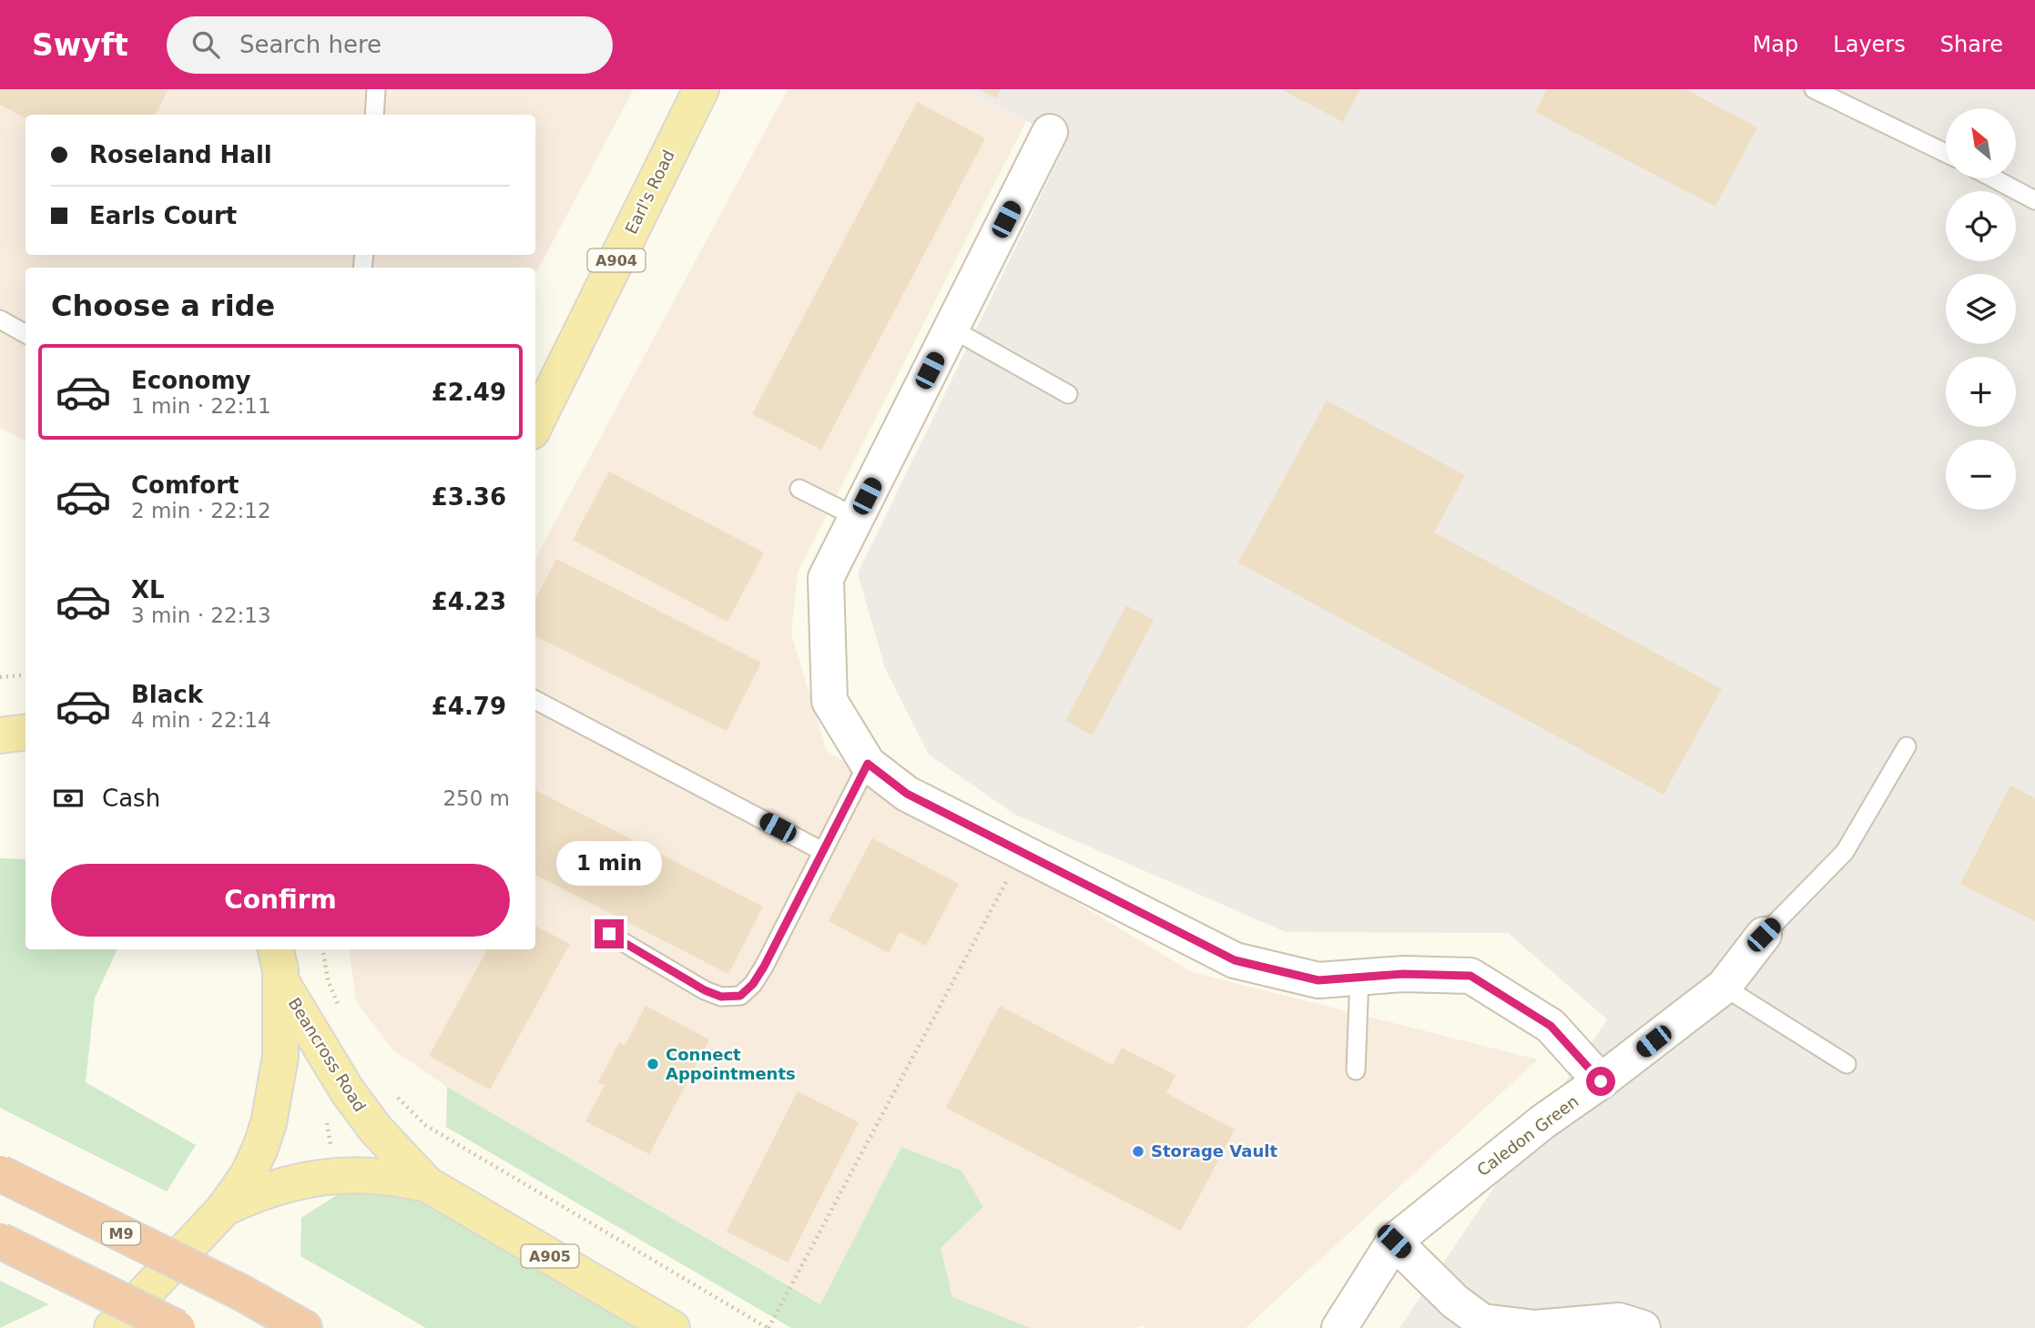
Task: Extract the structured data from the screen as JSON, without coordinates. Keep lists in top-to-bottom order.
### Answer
{
  "streets": {
    "highway": ["M9"],
    "main road": [
      "Earl's Road",
      "A904",
      "Beancross Road",
      "A905"
    ],
    "street": ["Caledon Green"]
  },
  "places": ["Connect Appointments", "Storage Vault"],
  "north": "top left",
  "page": {
    "header": "Swyft",
    "search": "Search here",
    "nav": ["Map", "Layers", "Share"],
    "map_buttons": ["+", "−"],
    "banner": ["Roseland Hall", "Earls Court"],
    "heading": "Choose a ride",
    "list": [
      {
        "name": "Economy",
        "note": "1 min · 22:11",
        "value": "£2.49"
      },
      {
        "name": "Comfort",
        "note": "2 min · 22:12",
        "value": "£3.36"
      },
      {
        "name": "XL",
        "note": "3 min · 22:13",
        "value": "£4.23"
      },
      {
        "name": "Black",
        "note": "4 min · 22:14",
        "value": "£4.79"
      }
    ],
    "pay": ["Cash", "250 m"],
    "bubble": "1 min",
    "buttons": "Confirm"
  }
}
